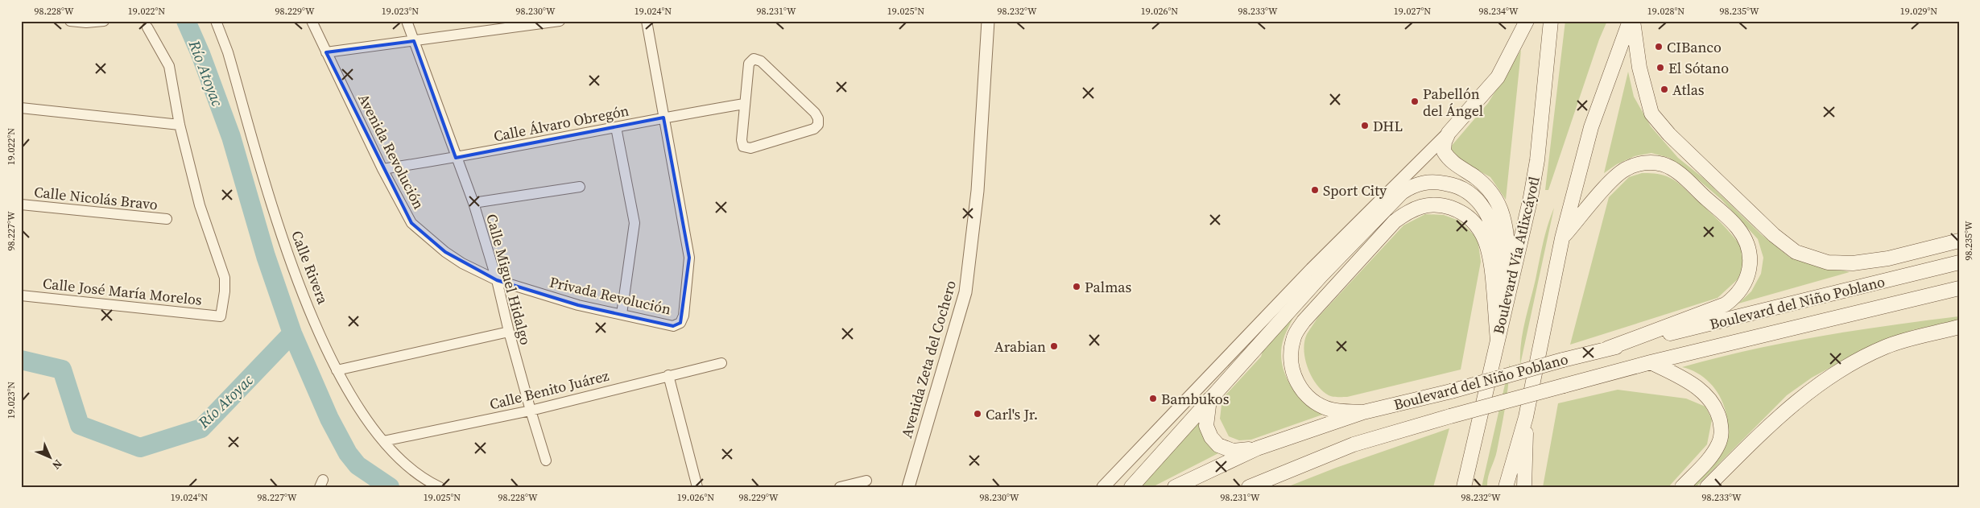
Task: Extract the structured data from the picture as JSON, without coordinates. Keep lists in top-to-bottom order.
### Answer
{
  "streets": {
    "main road": ["Boulevard Vía Atlixcáyotl", "Boulevard del Niño Poblano"],
    "street": [
      "Calle Álvaro Obregón",
      "Avenida Revolución",
      "Calle Nicolás Bravo",
      "Calle Rivera",
      "Calle Miguel Hidalgo",
      "Calle José María Morelos",
      "Privada Revolución",
      "Avenida Zeta del Cochero",
      "Calle Benito Juárez"
    ]
  },
  "crossings": [
    ["Calle Álvaro Obregón", "Avenida Revolución"],
    ["Calle Álvaro Obregón", "Calle Miguel Hidalgo"],
    ["Calle Álvaro Obregón", "Privada Revolución"],
    ["Avenida Revolución", "Calle Miguel Hidalgo"],
    ["Avenida Revolución", "Privada Revolución"],
    ["Calle Rivera", "Calle Benito Juárez"],
    ["Calle Miguel Hidalgo", "Privada Revolución"],
    ["Calle Miguel Hidalgo", "Calle Benito Juárez"]
  ],
  "water": ["Río Atoyac"],
  "places": [
    "CIBanco",
    "El Sótano",
    "Atlas",
    "Pabellón del Ángel",
    "DHL",
    "Sport City",
    "Palmas",
    "Arabian",
    "Bambukos",
    "Carl's Jr."
  ],
  "north": "bottom right",
  "coordinates": [
    "98.228°W",
    "19.022°N",
    "98.229°W",
    "19.023°N",
    "98.230°W",
    "19.024°N",
    "98.231°W",
    "19.025°N",
    "98.232°W",
    "19.026°N",
    "98.233°W",
    "19.027°N",
    "98.234°W",
    "19.028°N",
    "98.235°W",
    "19.029°N",
    "98.227°W"
  ]
}
